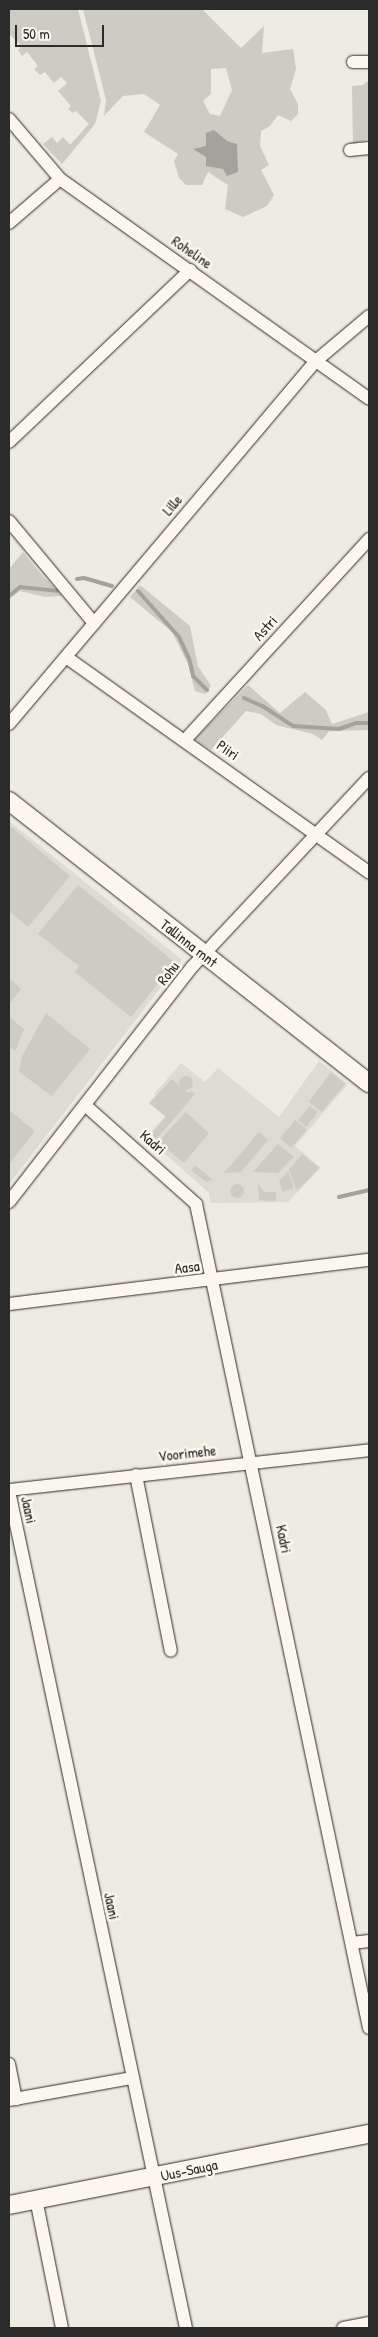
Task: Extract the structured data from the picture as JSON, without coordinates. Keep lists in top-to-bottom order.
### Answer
{
  "streets": {
    "main road": ["Tallinna mnt", "Uus-Sauga"],
    "street": [
      "Roheline",
      "Lille",
      "Astri",
      "Piiri",
      "Rohu",
      "Kadri",
      "Aasa",
      "Voorimehe",
      "Jaani"
    ]
  },
  "crossings": [
    ["Roheline", "Lille"],
    ["Lille", "Piiri"],
    ["Astri", "Piiri"],
    ["Piiri", "Rohu"],
    ["Tallinna mnt", "Rohu"],
    ["Rohu", "Kadri"],
    ["Kadri", "Aasa"],
    ["Kadri", "Voorimehe"],
    ["Voorimehe", "Jaani"],
    ["Jaani", "Uus-Sauga"]
  ],
  "scale_bar": "50 m"
}
